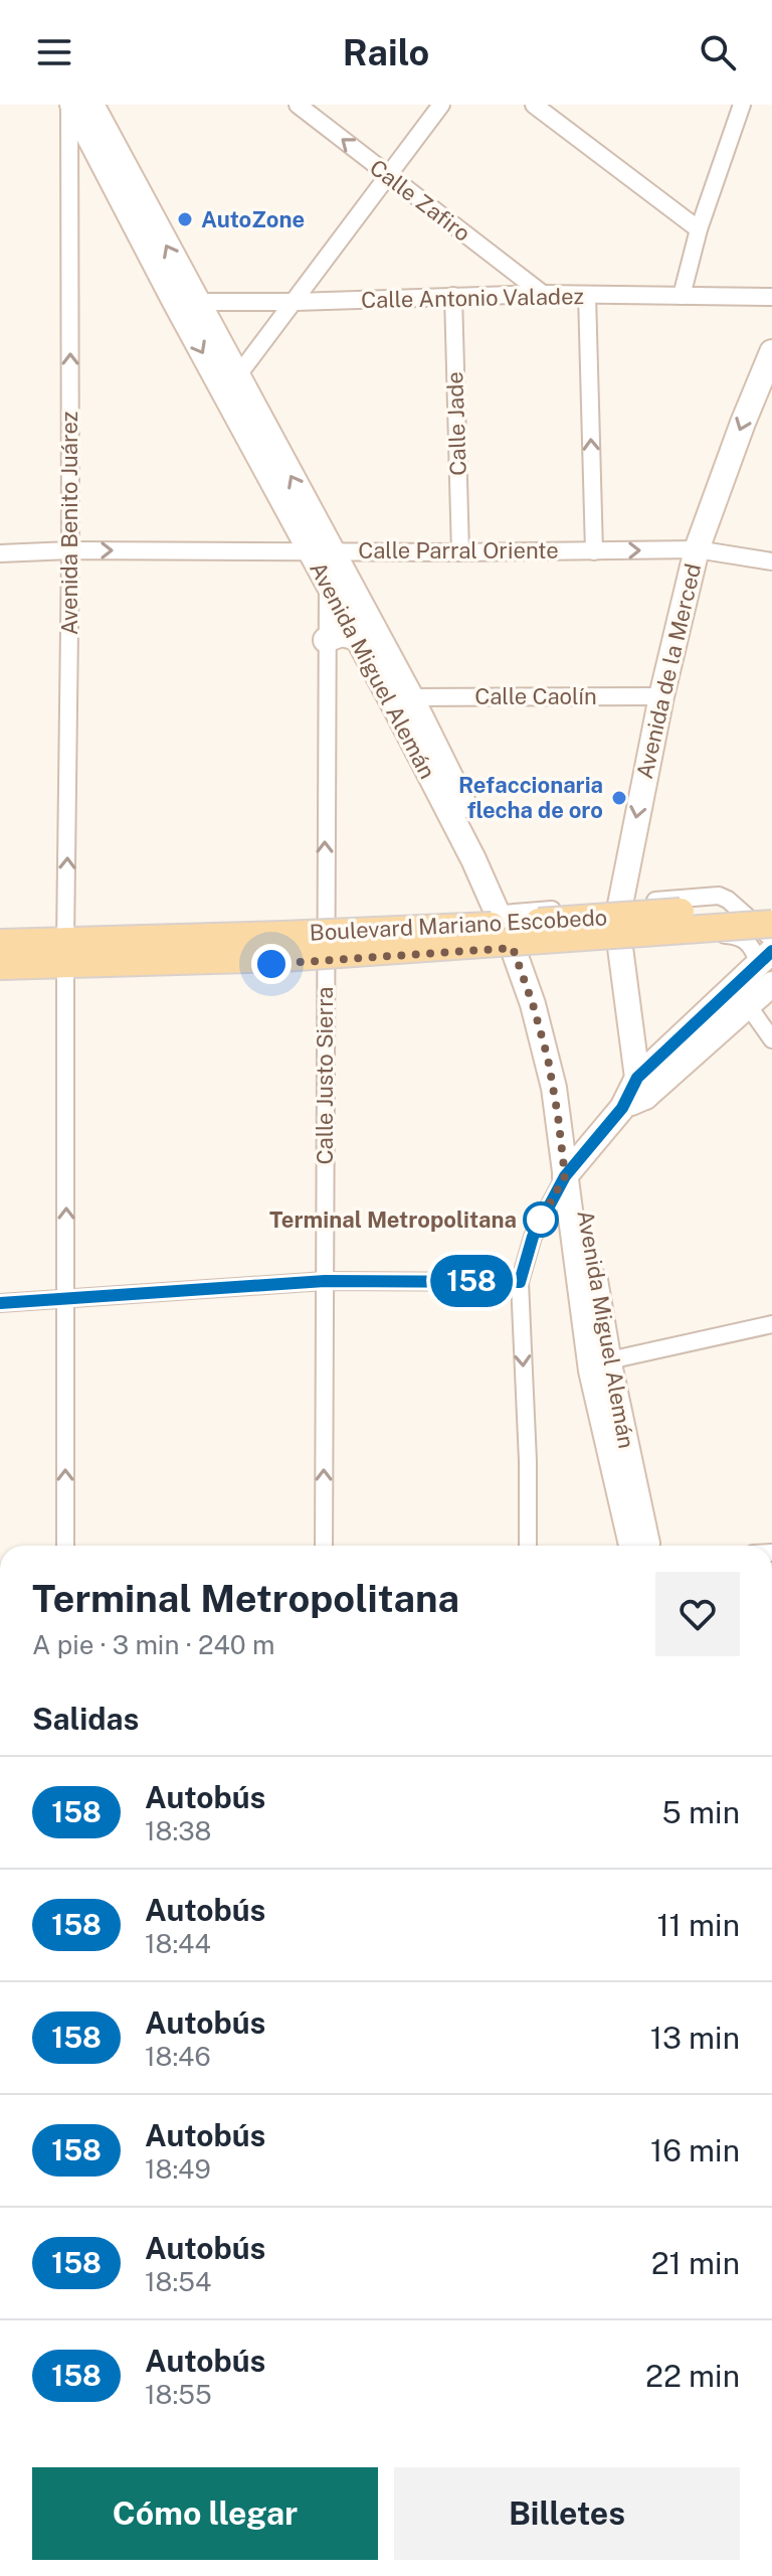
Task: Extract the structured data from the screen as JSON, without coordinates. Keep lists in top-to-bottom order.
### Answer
{
  "streets": {
    "main road": ["Avenida Miguel Alemán", "Avenida de la Merced", "Boulevard Mariano Escobedo"],
    "street": [
      "Calle Zafiro",
      "Calle Antonio Valadez",
      "Calle Jade",
      "Avenida Benito Juárez",
      "Calle Parral Oriente",
      "Calle Caolín",
      "Calle Justo Sierra"
    ]
  },
  "crossings": [
    ["Calle Zafiro", "Calle Antonio Valadez"],
    ["Calle Antonio Valadez", "Calle Jade"],
    ["Calle Antonio Valadez", "Avenida Miguel Alemán"],
    ["Calle Jade", "Calle Parral Oriente"],
    ["Avenida Benito Juárez", "Calle Parral Oriente"],
    ["Avenida Benito Juárez", "Avenida Miguel Alemán"],
    ["Avenida Benito Juárez", "Boulevard Mariano Escobedo"],
    ["Calle Parral Oriente", "Avenida Miguel Alemán"],
    ["Calle Parral Oriente", "Avenida de la Merced"],
    ["Avenida Miguel Alemán", "Calle Caolín"],
    ["Avenida Miguel Alemán", "Calle Justo Sierra"],
    ["Avenida de la Merced", "Calle Caolín"]
  ],
  "one_way": [
    "Calle Zafiro",
    "Avenida Benito Juárez",
    "Calle Parral Oriente",
    "Avenida de la Merced",
    "Calle Justo Sierra"
  ],
  "places": ["AutoZone", "Refaccionaria flecha de oro", "Terminal Metropolitana"],
  "lines": ["bus line 158"],
  "page": {
    "header": "Railo",
    "on_map": "158",
    "heading": [
      ["Terminal Metropolitana", "A pie · 3 min · 240 m"],
      "Salidas"
    ],
    "list": [
      {
        "mark": "158",
        "name": "Autobús",
        "note": "18:38",
        "value": "5 min"
      },
      {
        "mark": "158",
        "name": "Autobús",
        "note": "18:44",
        "value": "11 min"
      },
      {
        "mark": "158",
        "name": "Autobús",
        "note": "18:46",
        "value": "13 min"
      },
      {
        "mark": "158",
        "name": "Autobús",
        "note": "18:49",
        "value": "16 min"
      },
      {
        "mark": "158",
        "name": "Autobús",
        "note": "18:54",
        "value": "21 min"
      },
      {
        "mark": "158",
        "name": "Autobús",
        "note": "18:55",
        "value": "22 min"
      }
    ],
    "buttons": ["Cómo llegar", "Billetes"]
  }
}
